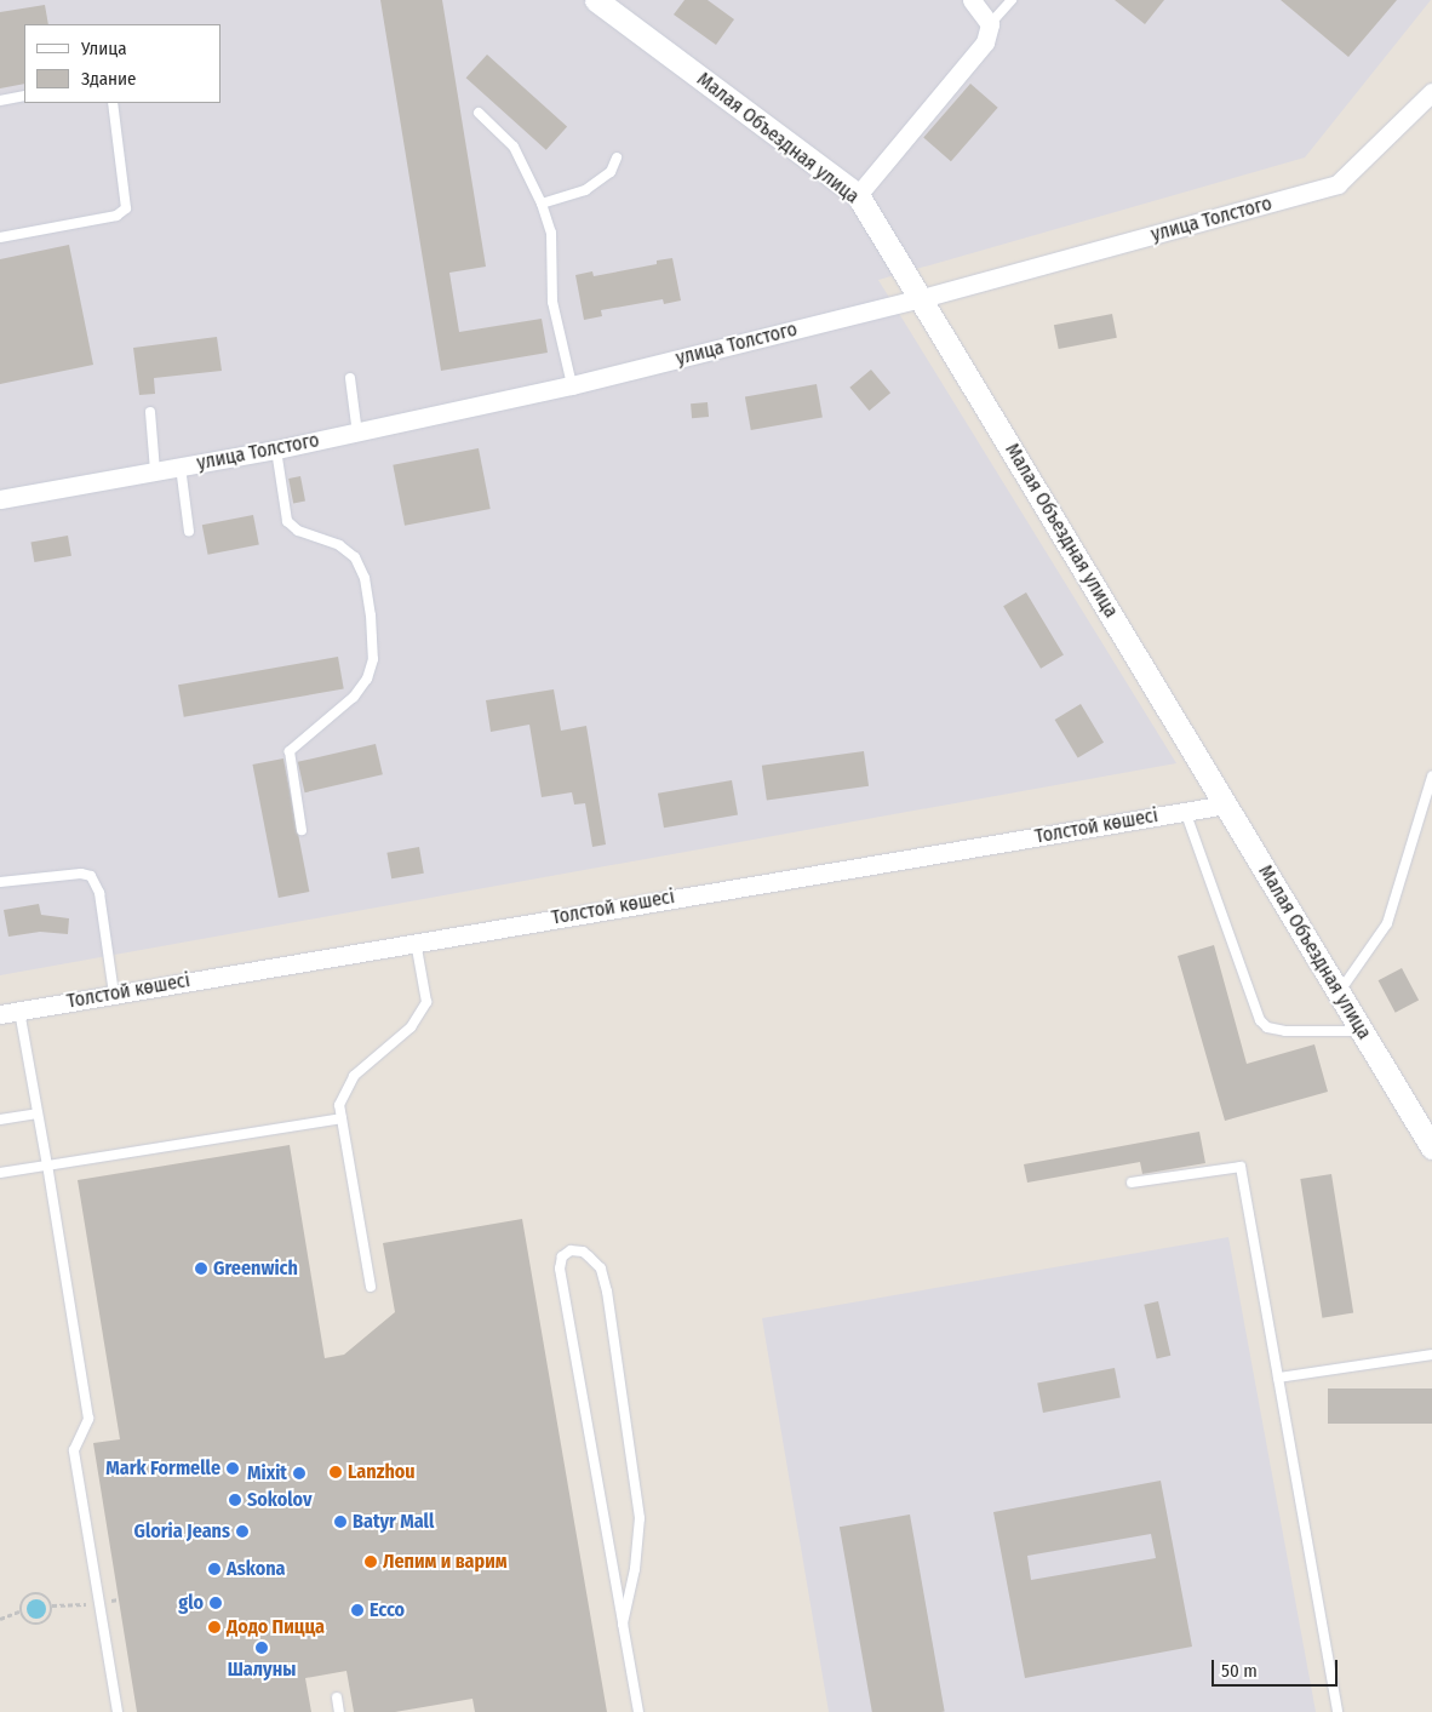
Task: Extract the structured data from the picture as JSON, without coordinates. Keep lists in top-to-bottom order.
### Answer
{
  "streets": {
    "street": ["Малая Объездная улица", "улица Толстого", "Толстой көшесі"]
  },
  "crossings": [
    ["Малая Объездная улица", "улица Толстого"],
    ["Малая Объездная улица", "Толстой көшесі"]
  ],
  "places": [
    "Greenwich",
    "Mark Formelle",
    "Lanzhou",
    "Mixit",
    "Sokolov",
    "Batyr Mall",
    "Gloria Jeans",
    "Лепим и варим",
    "Askona",
    "glo",
    "Ecco",
    "Додо Пицца",
    "Шалуны"
  ],
  "legend": ["Улица", "Здание"],
  "scale_bar": "50 m"
}
